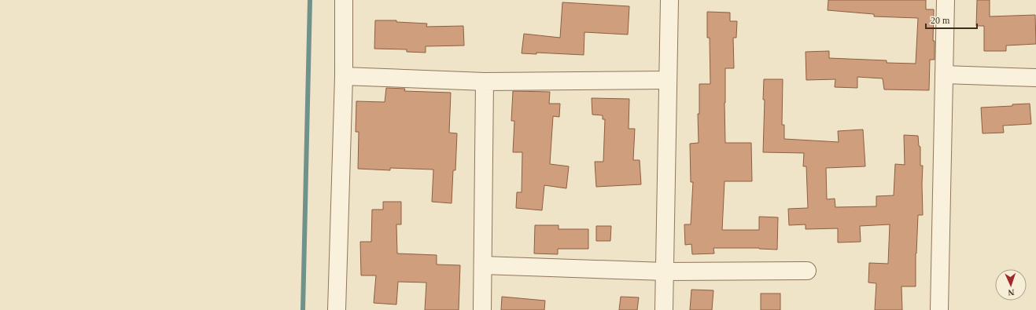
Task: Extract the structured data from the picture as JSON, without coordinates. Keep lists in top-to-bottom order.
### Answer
{
  "scale_bar": "20 m",
  "north": "bottom"
}
